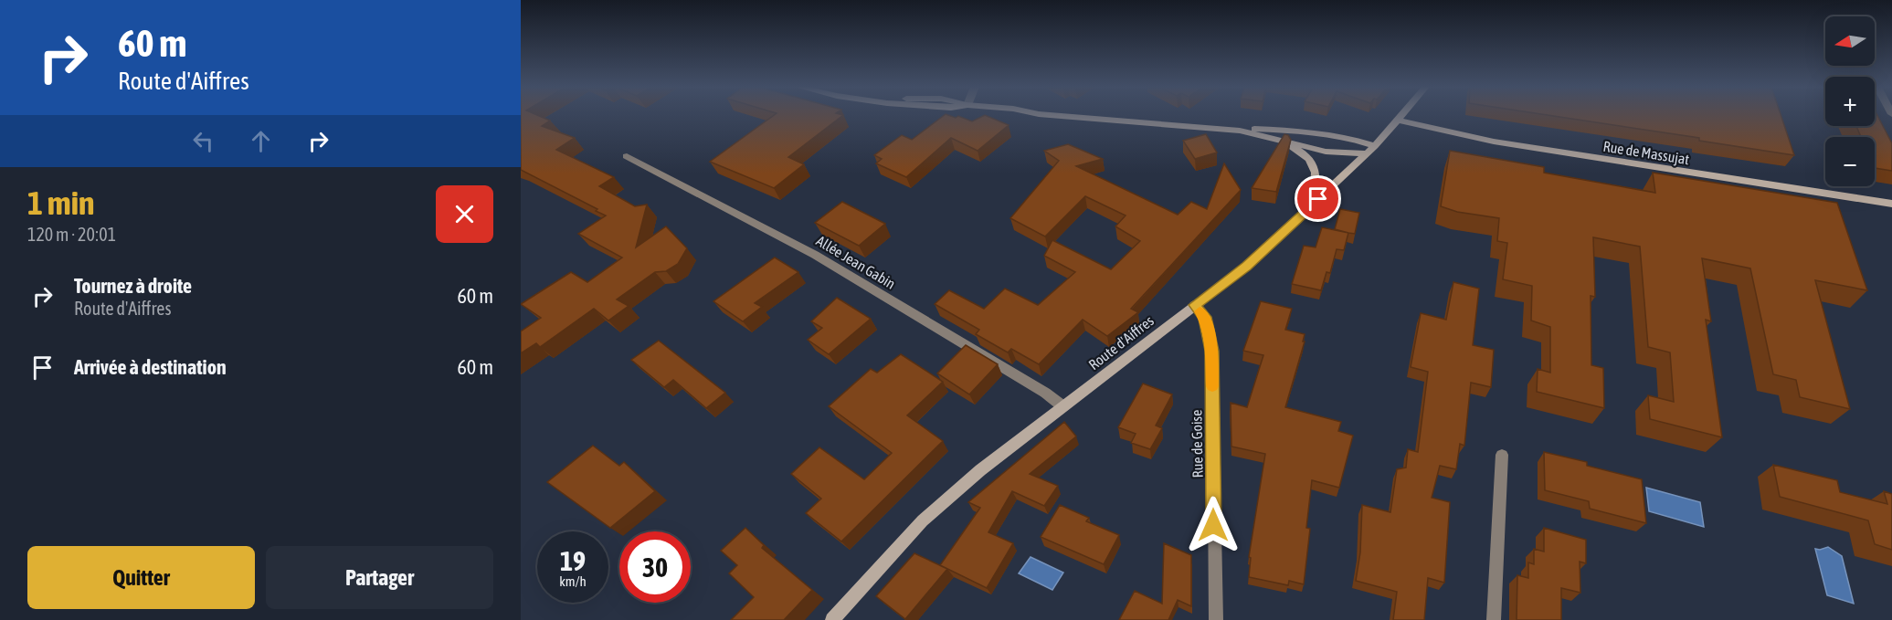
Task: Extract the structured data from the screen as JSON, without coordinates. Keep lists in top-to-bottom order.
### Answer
{
  "streets": {
    "street": [
      "Rue de Massujat",
      "Allée Jean Gabin",
      "Route d'Aiffres",
      "Rue de Goise"
    ]
  },
  "crossings": [
    ["Rue de Massujat", "Route d'Aiffres"],
    ["Allée Jean Gabin", "Route d'Aiffres"],
    ["Route d'Aiffres", "Rue de Goise"]
  ],
  "north": "left",
  "page": {
    "turn": ["60 m", "Route d'Aiffres"],
    "map_buttons": ["+", "−"],
    "heading": ["1 min", "120 m · 20:01"],
    "list": [
      {
        "name": "Tournez à droite",
        "note": "Route d'Aiffres",
        "value": "60 m"
      },
      {
        "name": "Arrivée à destination",
        "value": "60 m"
      }
    ],
    "speed": "19 km/h",
    "limit": "30",
    "buttons": ["Quitter", "Partager"]
  }
}
